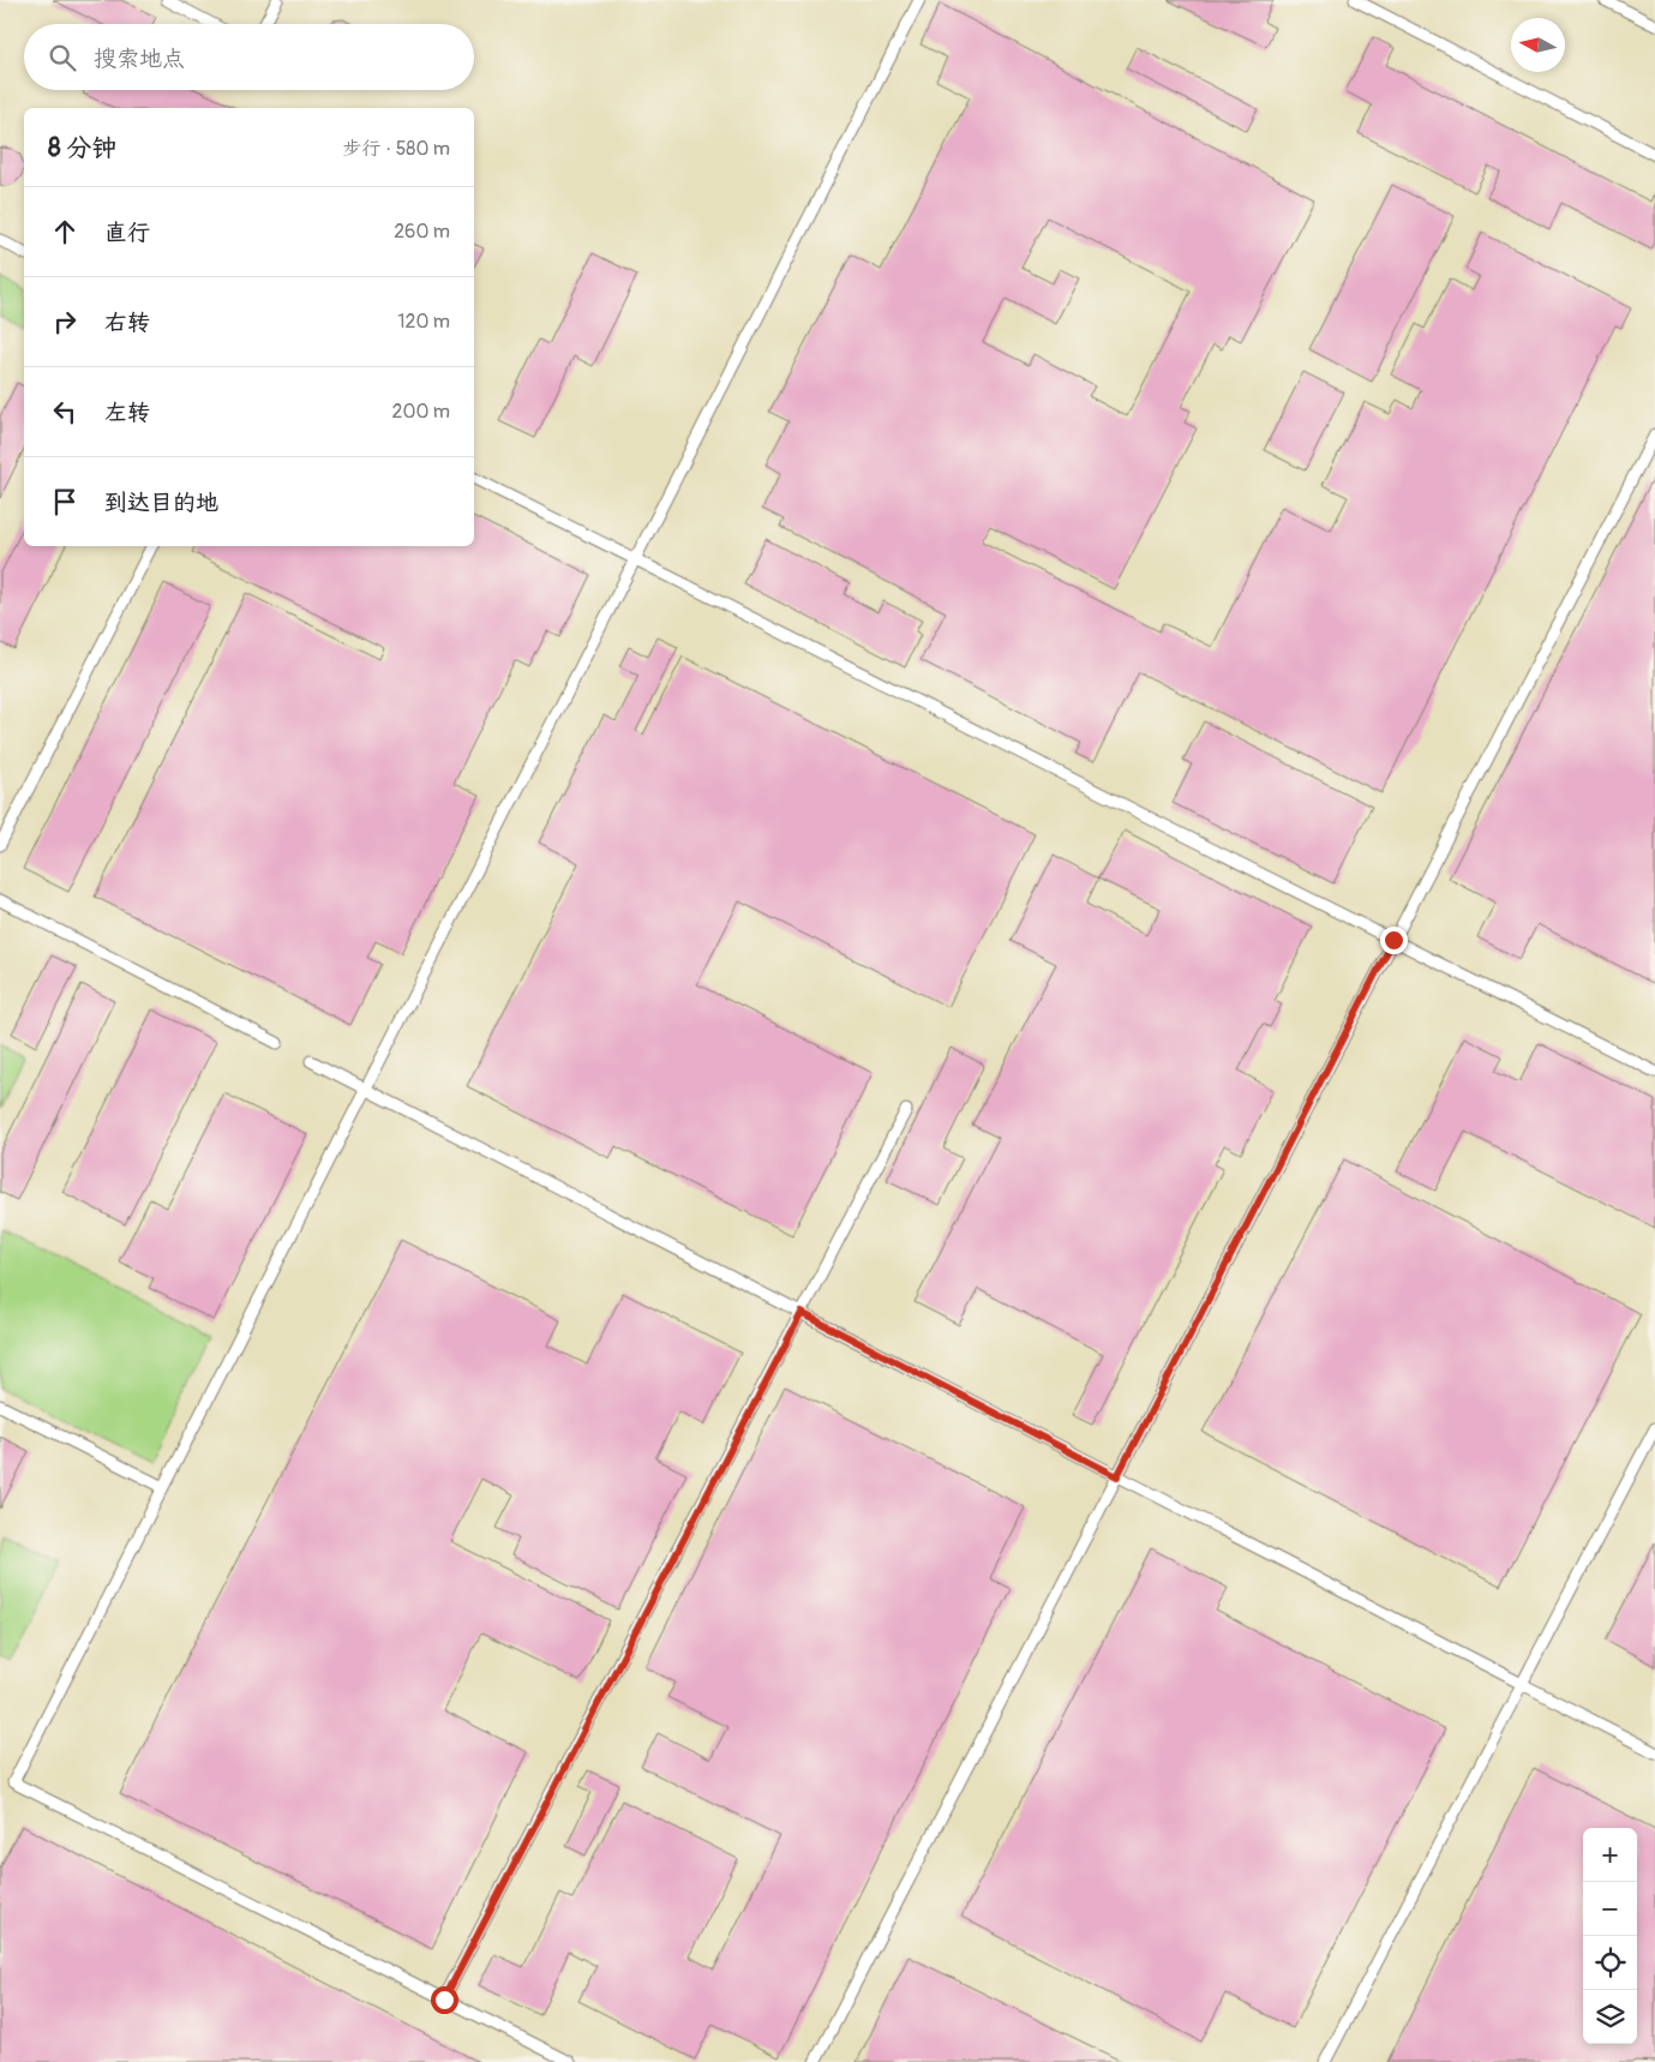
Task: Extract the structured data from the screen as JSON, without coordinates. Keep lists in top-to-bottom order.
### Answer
{
  "north": "left",
  "page": {
    "search": "搜索地点",
    "heading": ["8 分钟", "步行 · 580 m"],
    "list": [
      ["直行", "260 m"],
      ["右转", "120 m"],
      ["左转", "200 m"],
      "到达目的地"
    ],
    "map_buttons": ["+", "−"]
  }
}
